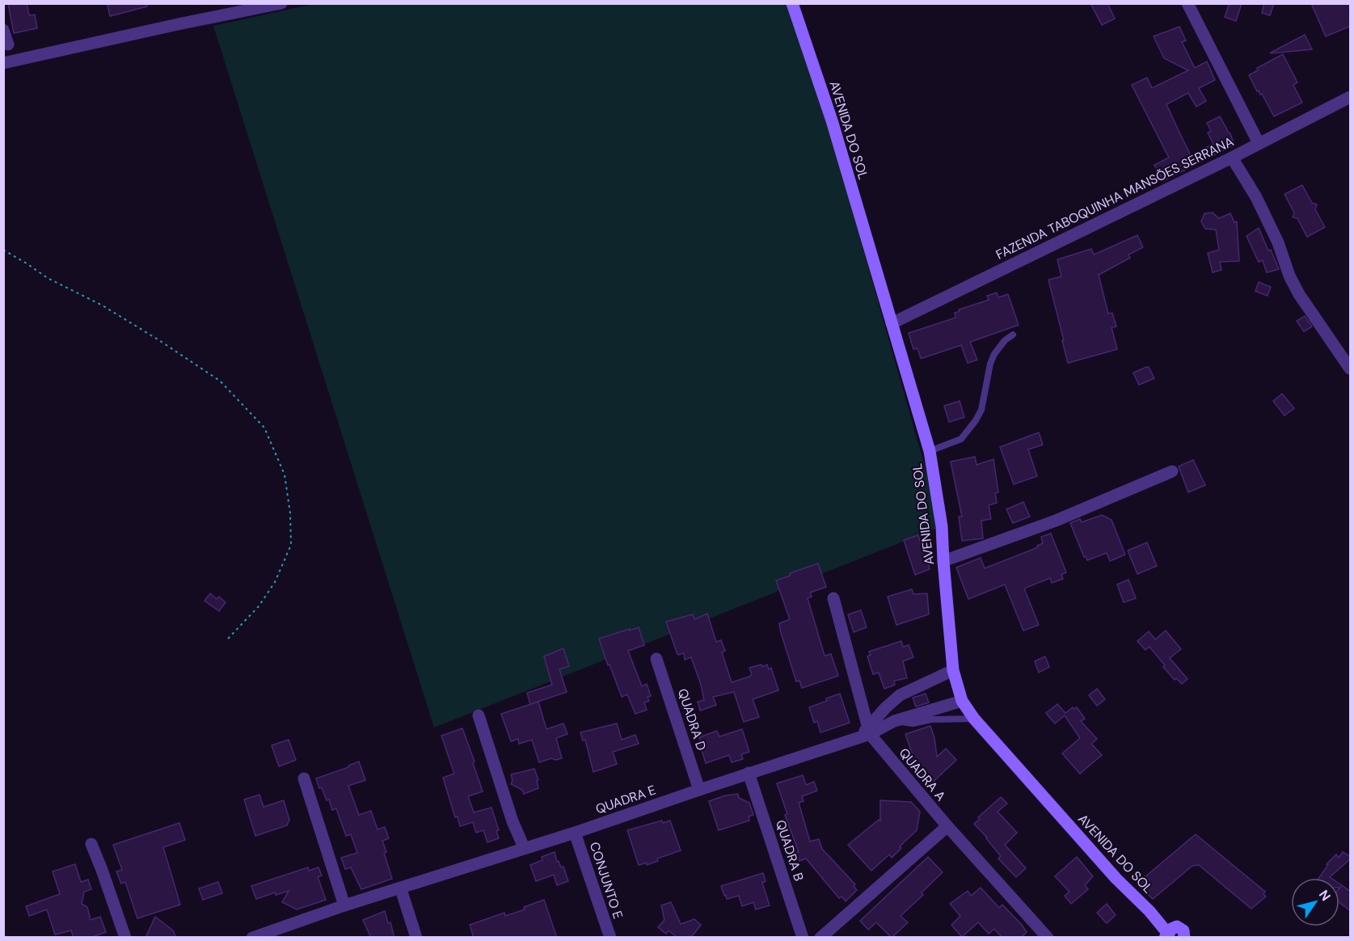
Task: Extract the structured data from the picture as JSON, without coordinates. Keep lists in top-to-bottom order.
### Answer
{
  "streets": {
    "street": [
      "AVENIDA DO SOL",
      "FAZENDA TABOQUINHA MANSÕES SERRANA",
      "QUADRA D",
      "QUADRA A",
      "QUADRA E",
      "QUADRA B",
      "CONJUNTO E"
    ]
  },
  "crossings": [
    ["AVENIDA DO SOL", "FAZENDA TABOQUINHA MANSÕES SERRANA"],
    ["AVENIDA DO SOL", "QUADRA E"],
    ["QUADRA D", "QUADRA E"],
    ["QUADRA A", "QUADRA E"],
    ["QUADRA E", "QUADRA B"],
    ["QUADRA E", "CONJUNTO E"]
  ],
  "north": "top right"
}
